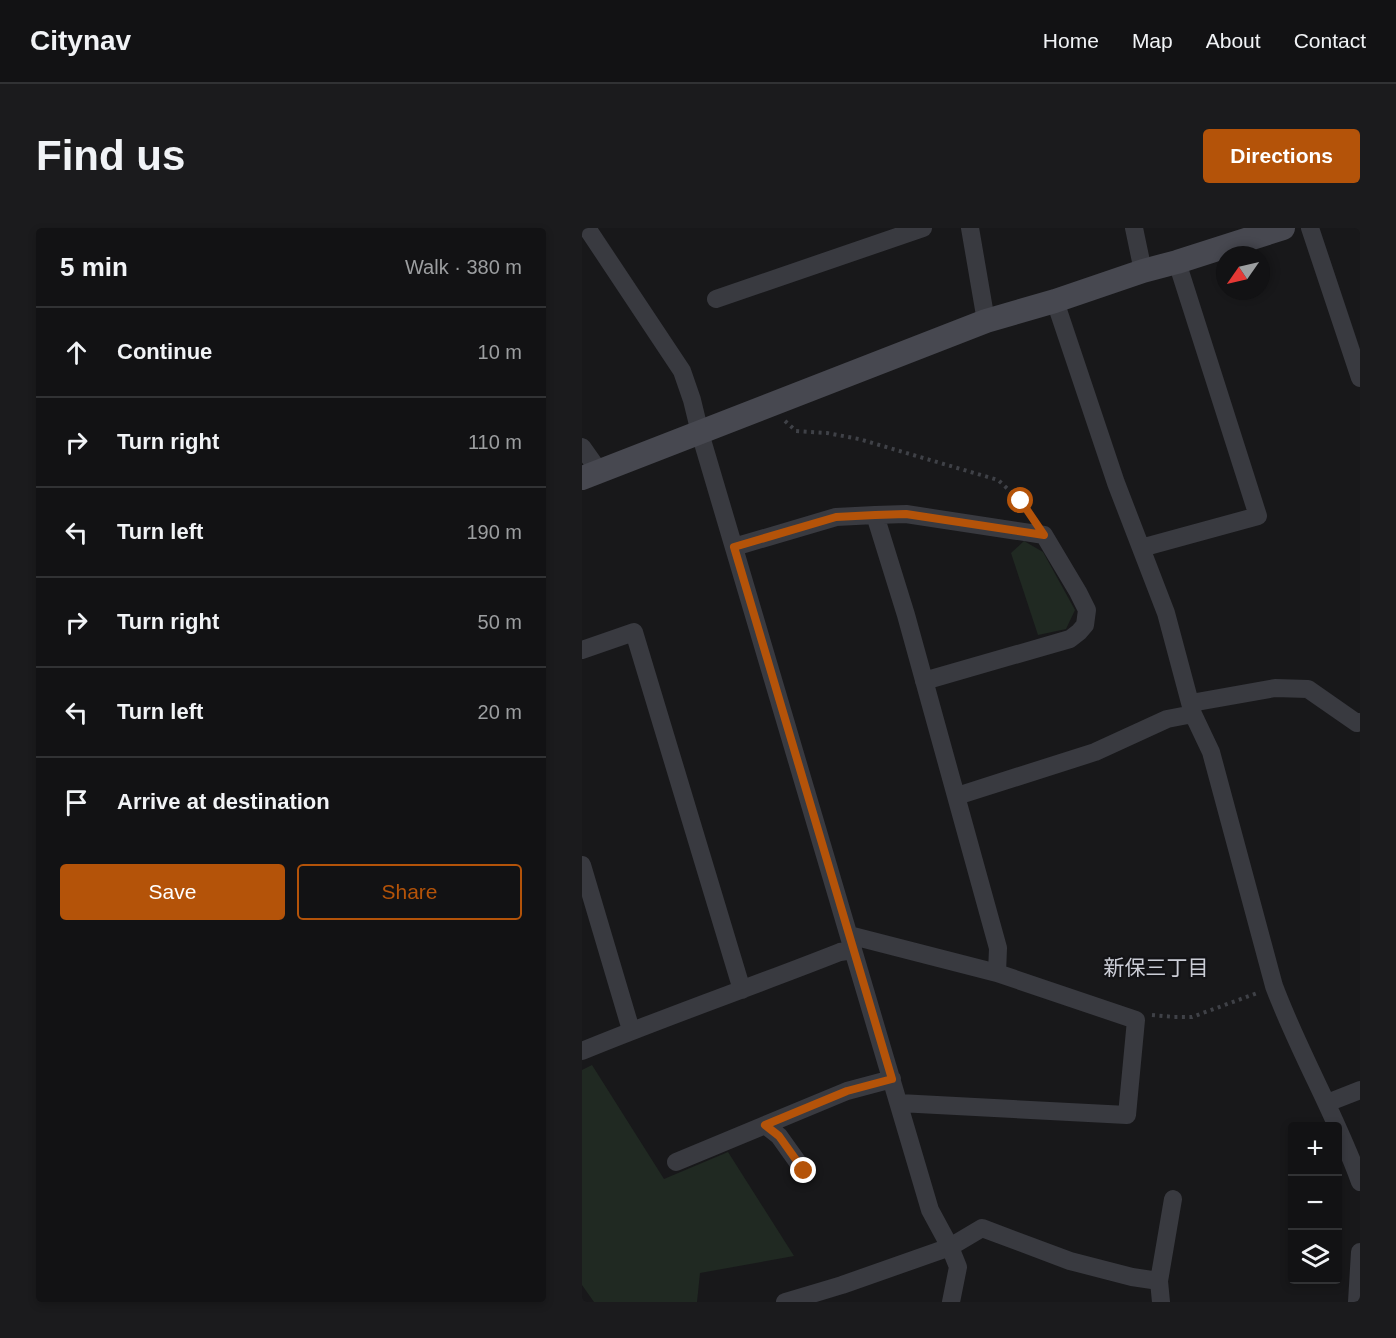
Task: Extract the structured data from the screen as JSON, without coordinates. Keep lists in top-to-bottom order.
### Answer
{
  "districts": ["新保三丁目"],
  "north": "bottom left",
  "page": {
    "header": "Citynav",
    "nav": [
      "Home",
      "Map",
      "About",
      "Contact"
    ],
    "buttons": [
      "Directions",
      ["Save", "Share"]
    ],
    "title": "Find us",
    "heading": ["5 min", "Walk · 380 m"],
    "list": [
      ["Continue", "10 m"],
      ["Turn right", "110 m"],
      ["Turn left", "190 m"],
      ["Turn right", "50 m"],
      ["Turn left", "20 m"],
      "Arrive at destination"
    ],
    "map_buttons": ["+", "−"]
  }
}
